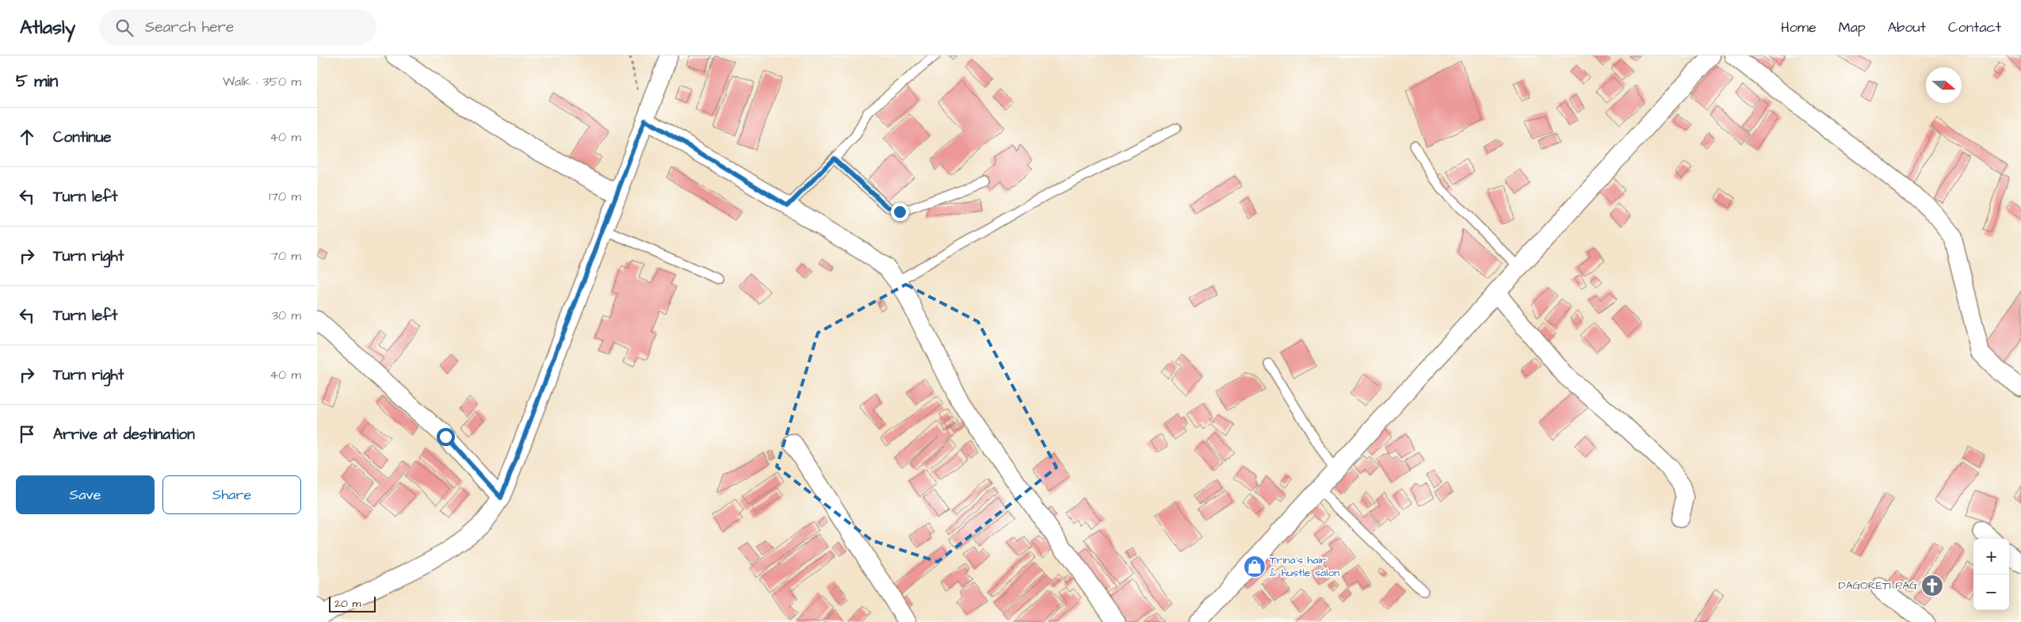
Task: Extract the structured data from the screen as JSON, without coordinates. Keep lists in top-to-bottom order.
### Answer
{
  "places": {
    "shop": ["Trina's hair & hustle salon"],
    "church": ["DAGORETI PAG"]
  },
  "scale_bar": "20 m",
  "north": "right",
  "page": {
    "header": "Atlasly",
    "search": "Search here",
    "nav": [
      "Home",
      "Map",
      "About",
      "Contact"
    ],
    "heading": ["5 min", "Walk · 350 m"],
    "list": [
      ["Continue", "40 m"],
      ["Turn left", "170 m"],
      ["Turn right", "70 m"],
      ["Turn left", "30 m"],
      ["Turn right", "40 m"],
      "Arrive at destination"
    ],
    "buttons": ["Save", "Share"],
    "map_buttons": ["+", "−"],
    "scale": "20 m"
  }
}
